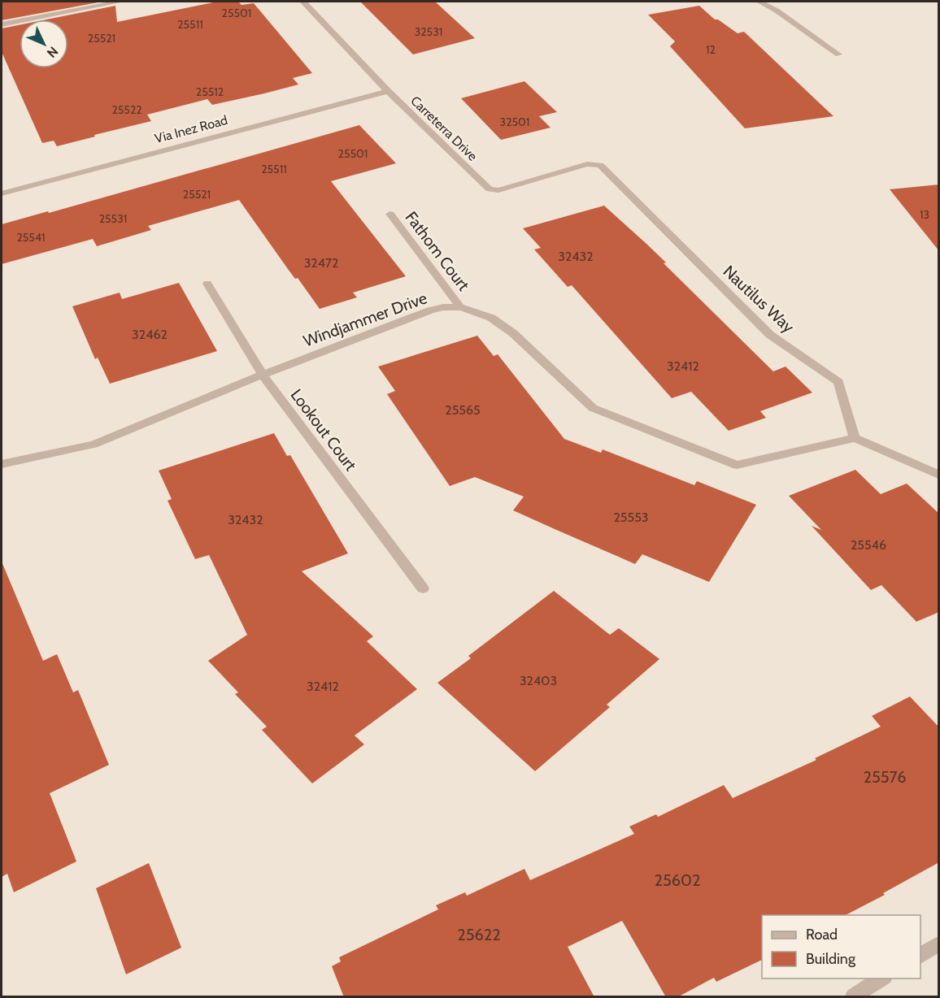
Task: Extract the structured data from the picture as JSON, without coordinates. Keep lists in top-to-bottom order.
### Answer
{
  "streets": {
    "street": [
      "Carreterra Drive",
      "Via Inez Road",
      "Fathom Court",
      "Nautilus Way",
      "Windjammer Drive",
      "Lookout Court"
    ]
  },
  "crossings": [
    ["Carreterra Drive", "Via Inez Road"],
    ["Carreterra Drive", "Nautilus Way"],
    ["Fathom Court", "Windjammer Drive"],
    ["Nautilus Way", "Windjammer Drive"],
    ["Windjammer Drive", "Lookout Court"]
  ],
  "house_numbers": [
    "25501",
    "25511",
    "32531",
    "25521",
    "12",
    "25512",
    "25522",
    "32501",
    "25501",
    "25511",
    "25521",
    "13",
    "25531",
    "25541",
    "32432",
    "32472",
    "32462",
    "32412",
    "25565",
    "25553",
    "32432",
    "25546",
    "32403",
    "32412",
    "25576",
    "25602",
    "25622"
  ],
  "legend": ["Road", "Building"],
  "north": "bottom right"
}
